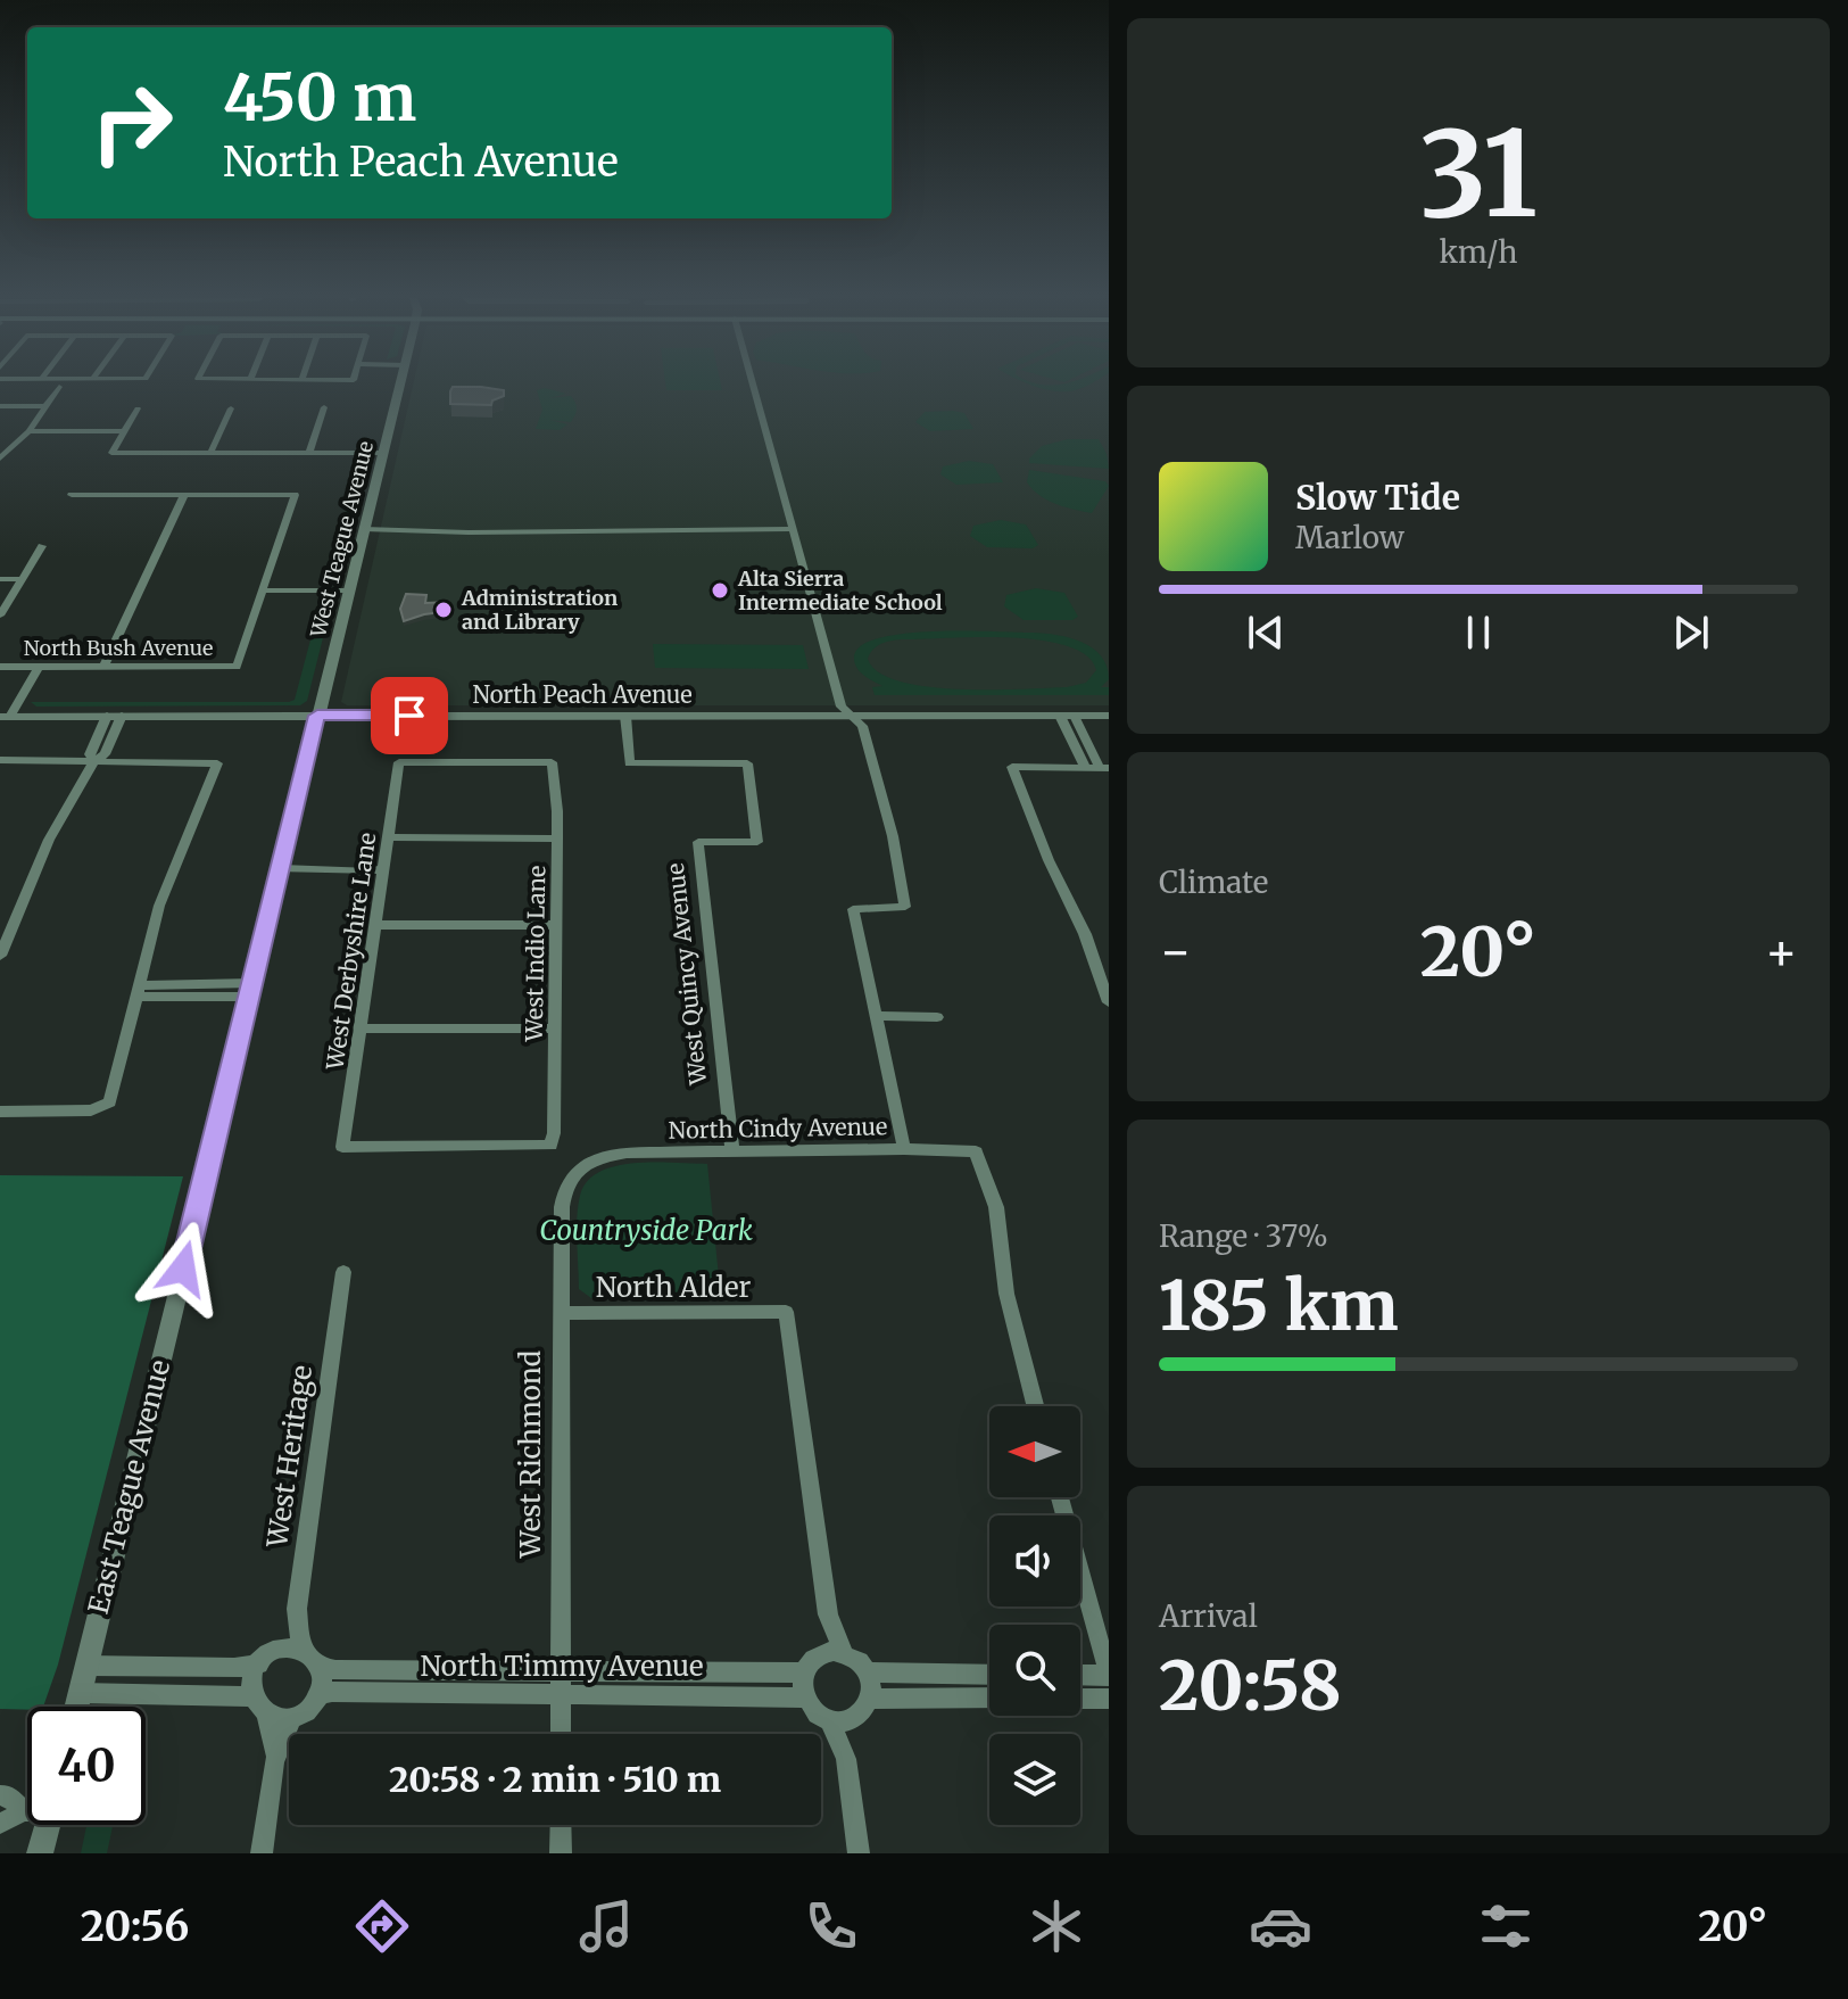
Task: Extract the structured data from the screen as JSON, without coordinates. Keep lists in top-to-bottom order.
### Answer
{
  "streets": {
    "street": [
      "West Teague Avenue",
      "North Bush Avenue",
      "North Peach Avenue",
      "West Derbyshire Lane",
      "West Indio Lane",
      "West Quincy Avenue",
      "North Cindy Avenue",
      "North Alder",
      "West Richmond",
      "West Heritage",
      "East Teague Avenue",
      "North Timmy Avenue"
    ]
  },
  "crossings": [
    ["West Teague Avenue", "North Peach Avenue"],
    ["West Teague Avenue", "East Teague Avenue"],
    ["North Peach Avenue", "West Quincy Avenue"],
    ["North Peach Avenue", "East Teague Avenue"],
    ["West Derbyshire Lane", "West Indio Lane"],
    ["West Quincy Avenue", "North Cindy Avenue"],
    ["North Cindy Avenue", "West Richmond"],
    ["North Alder", "West Richmond"],
    ["North Alder", "North Timmy Avenue"],
    ["West Richmond", "North Timmy Avenue"],
    ["West Heritage", "North Timmy Avenue"]
  ],
  "parks": ["Countryside Park"],
  "places": ["Alta Sierra Intermediate School", "Administration and Library"],
  "north": "left",
  "page": {
    "tile": [
      ["31", "km/h"],
      "Climate",
      ["Range · 37%", "185 km"],
      ["Arrival", "20:58"]
    ],
    "turn": ["450 m", "North Peach Avenue"],
    "song": ["Slow Tide", "Marlow"],
    "heat": ["−", "20°", "+"],
    "limit": "40",
    "trip": "20:58 · 2 min · 510 m",
    "tabs": ["20:56", "20°"]
  }
}
